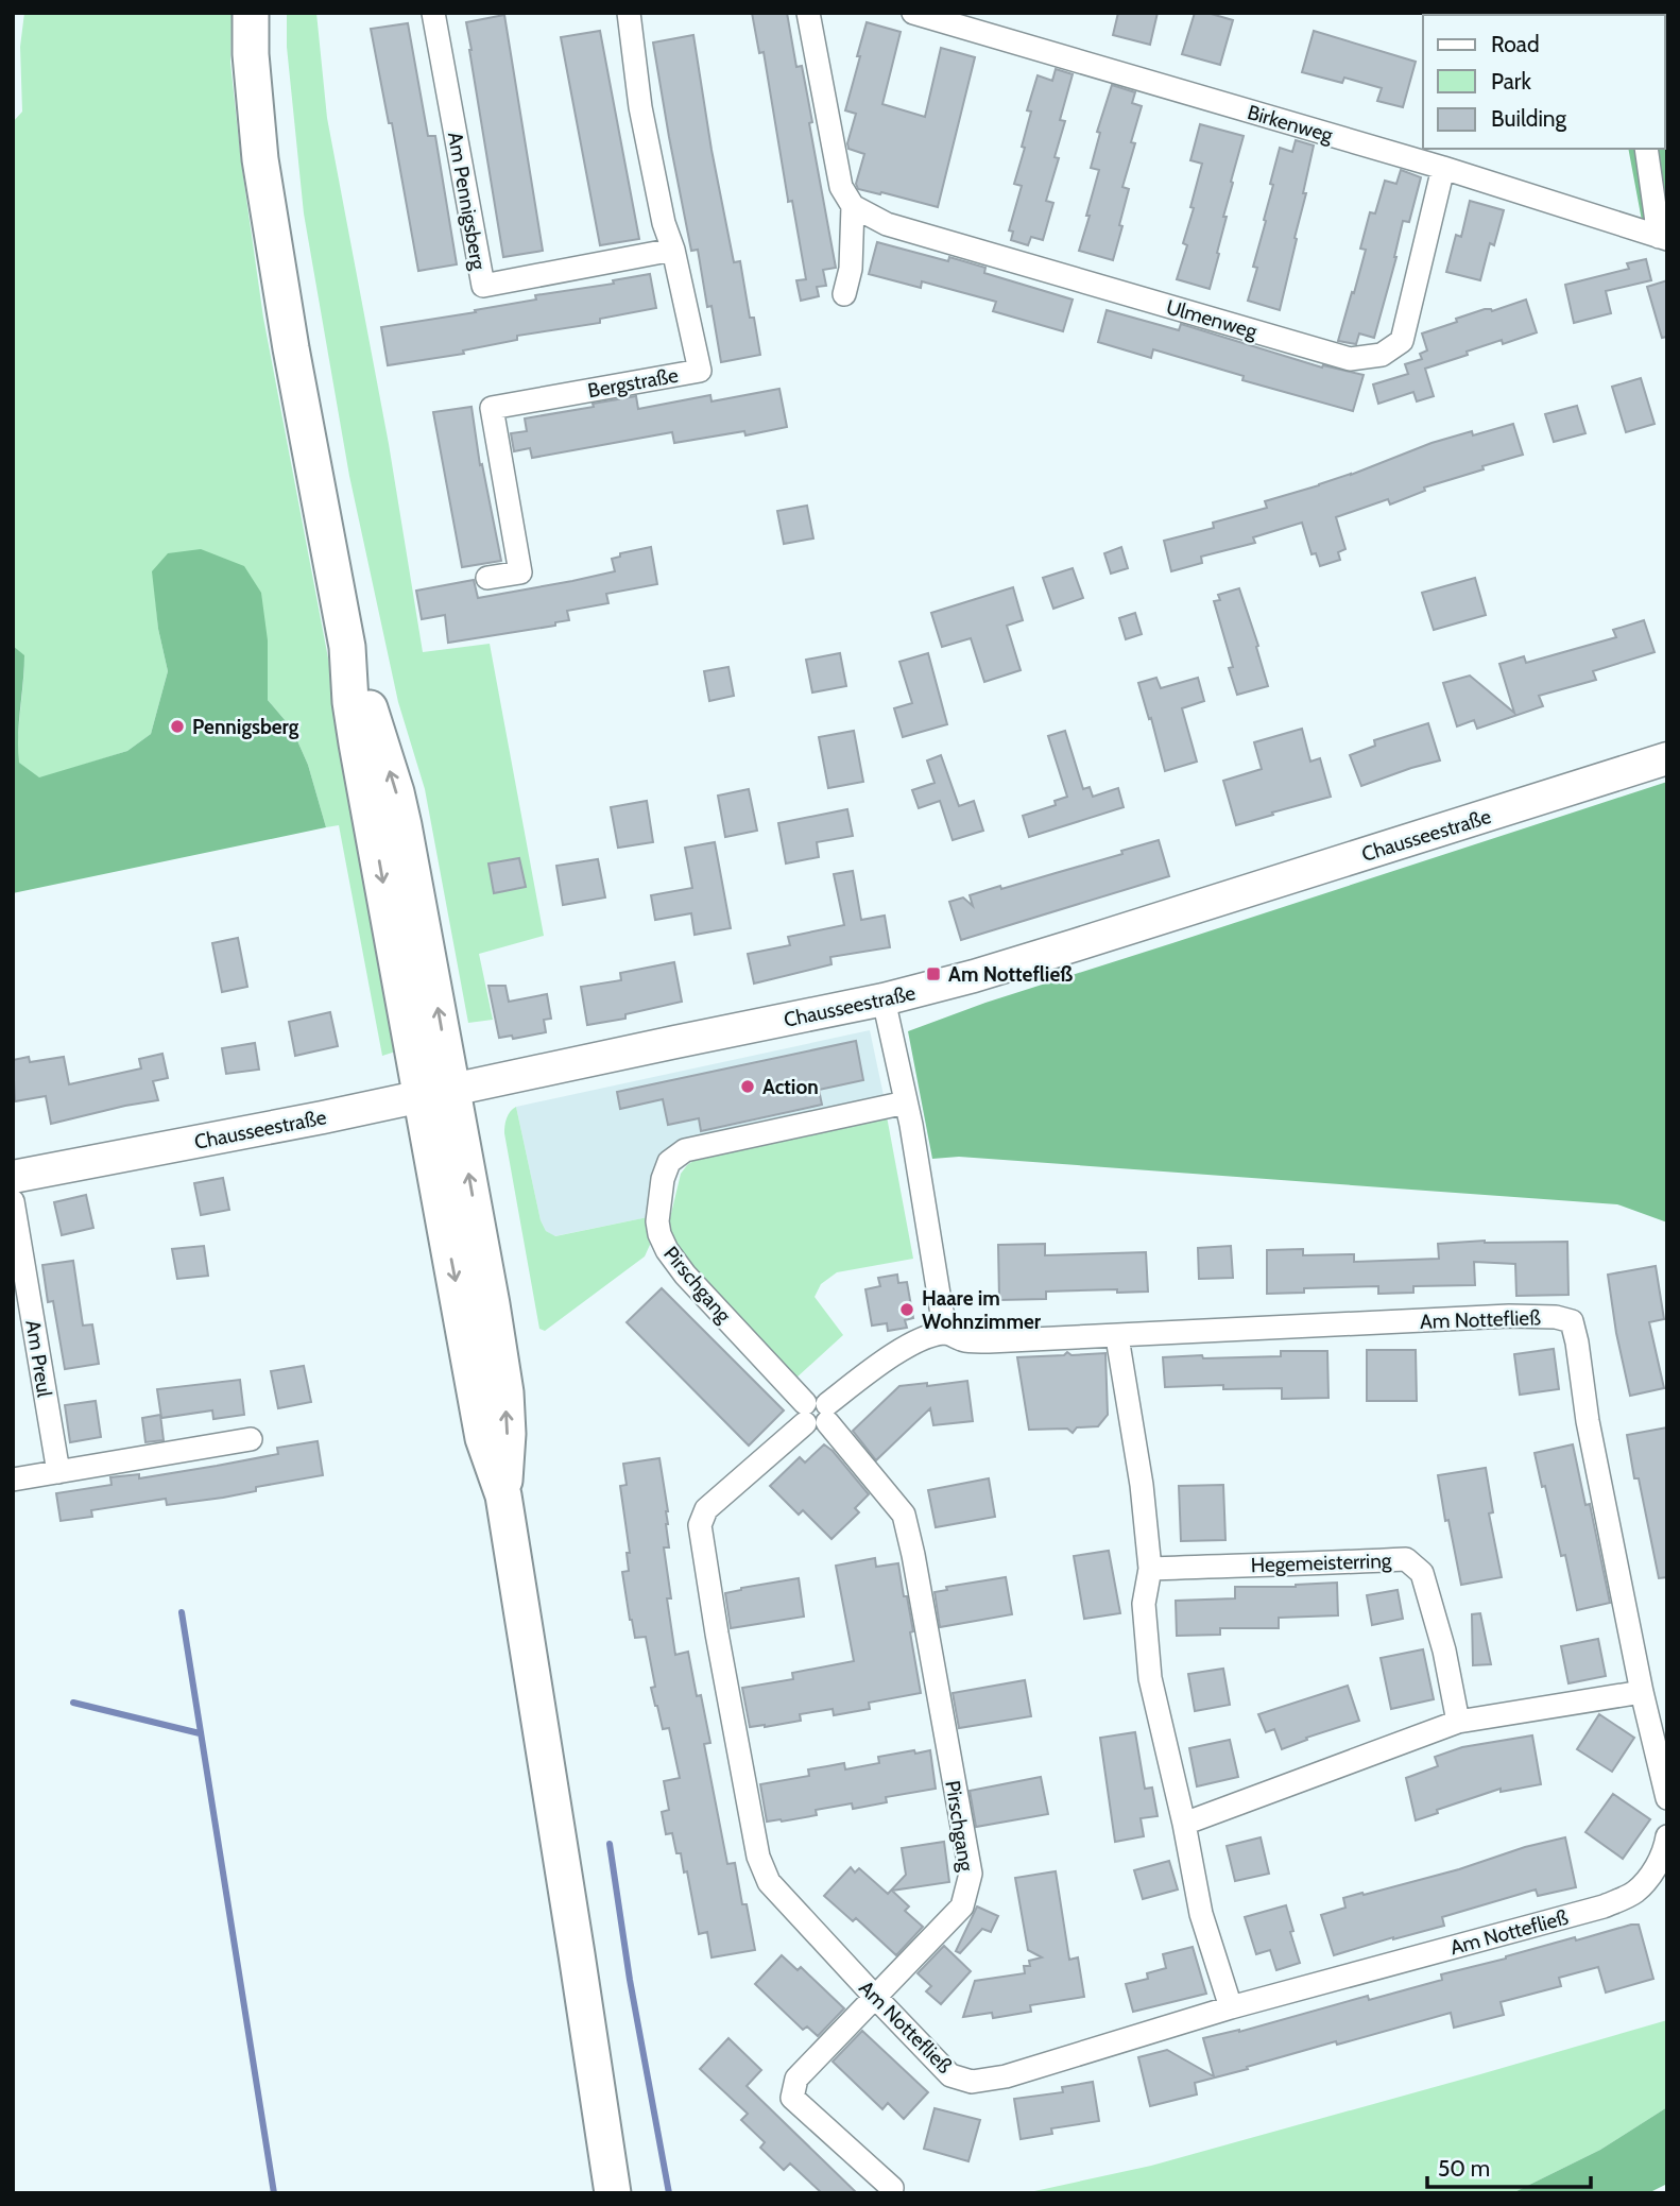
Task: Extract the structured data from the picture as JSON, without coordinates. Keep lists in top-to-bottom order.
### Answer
{
  "streets": {
    "main road": ["Chausseestraße"],
    "street": [
      "Birkenweg",
      "Am Pennigsberg",
      "Ulmenweg",
      "Bergstraße",
      "Pirschgang",
      "Am Nottefließ",
      "Am Preul",
      "Hegemeisterring"
    ]
  },
  "crossings": [
    ["Birkenweg", "Ulmenweg"],
    ["Am Pennigsberg", "Bergstraße"],
    ["Pirschgang", "Am Nottefließ"]
  ],
  "places": {
    "other": ["Pennigsberg", "Action", "Haare im Wohnzimmer"],
    "transit": ["Am Nottefließ"]
  },
  "legend": ["Road", "Park", "Building"],
  "scale_bar": "50 m"
}
